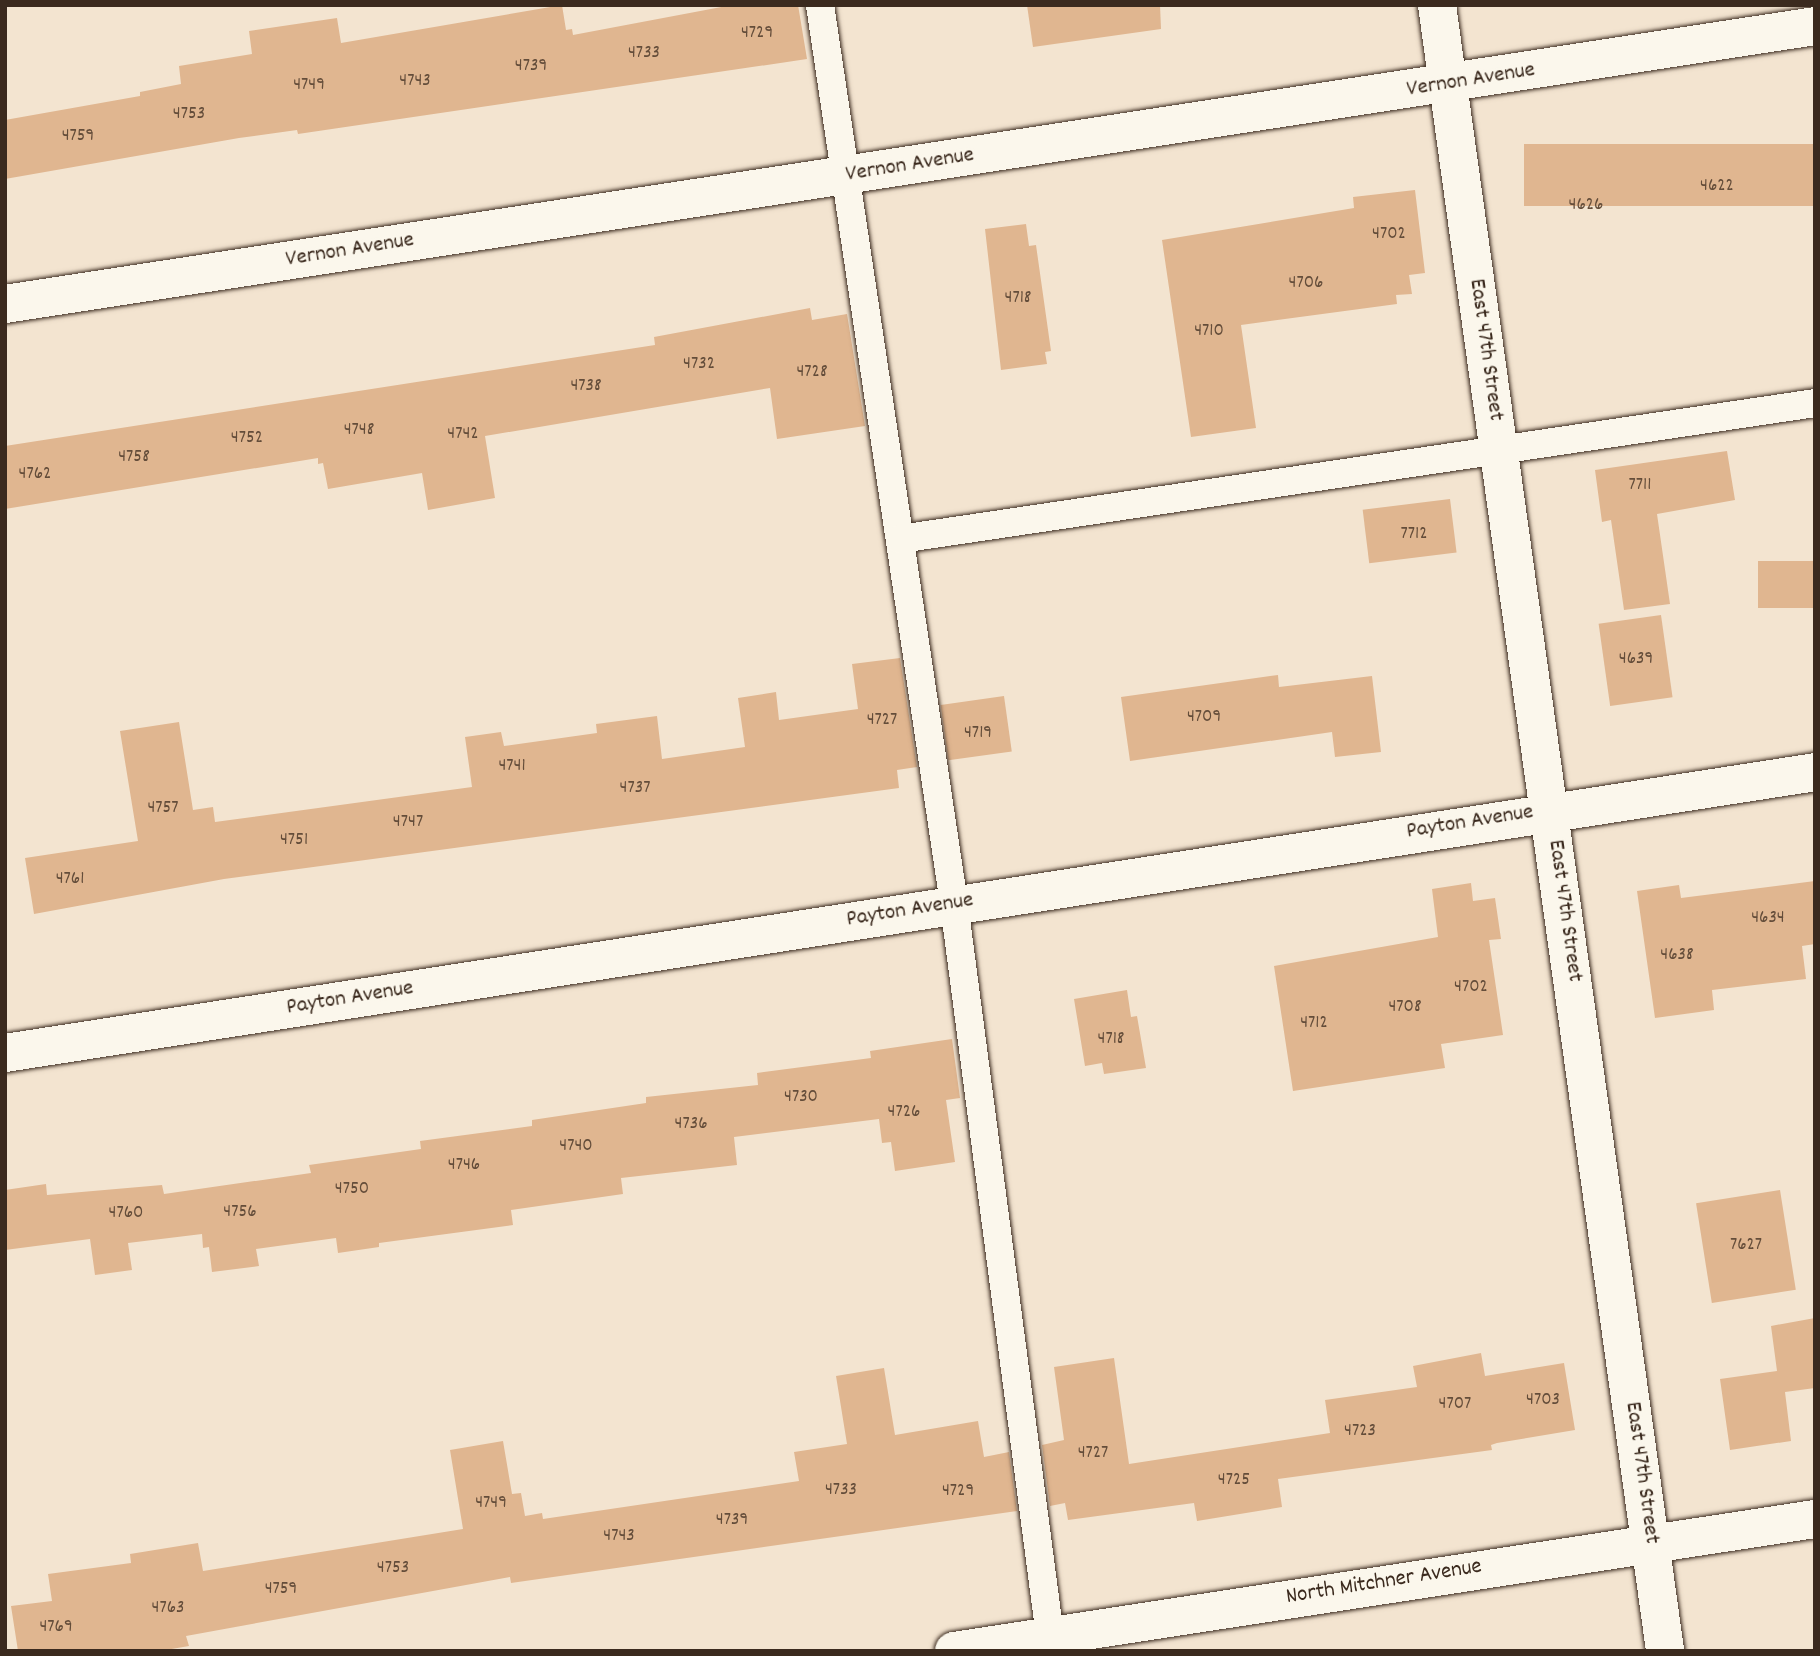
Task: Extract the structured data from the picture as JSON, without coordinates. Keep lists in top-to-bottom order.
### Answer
{
  "streets": {
    "street": [
      "Vernon Avenue",
      "East 47th Street",
      "Payton Avenue",
      "North Mitchner Avenue"
    ]
  },
  "crossings": [
    ["Vernon Avenue", "East 47th Street"],
    ["East 47th Street", "Payton Avenue"],
    ["East 47th Street", "North Mitchner Avenue"]
  ],
  "house_numbers": [
    "4729",
    "4733",
    "4739",
    "4743",
    "4749",
    "4753",
    "4759",
    "4622",
    "4626",
    "4702",
    "4706",
    "4718",
    "4710",
    "4732",
    "4728",
    "4738",
    "4748",
    "4742",
    "4752",
    "4758",
    "4762",
    "7711",
    "7712",
    "4639",
    "4709",
    "4727",
    "4719",
    "4741",
    "4737",
    "4757",
    "4747",
    "4751",
    "4761",
    "4634",
    "4638",
    "4702",
    "4708",
    "4712",
    "4718",
    "4730",
    "4726",
    "4736",
    "4740",
    "4746",
    "4750",
    "4756",
    "4760",
    "7627",
    "4703",
    "4707",
    "4723",
    "4727",
    "4725",
    "4733",
    "4729",
    "4749",
    "4739",
    "4743",
    "4753",
    "4759",
    "4763",
    "4769"
  ]
}
